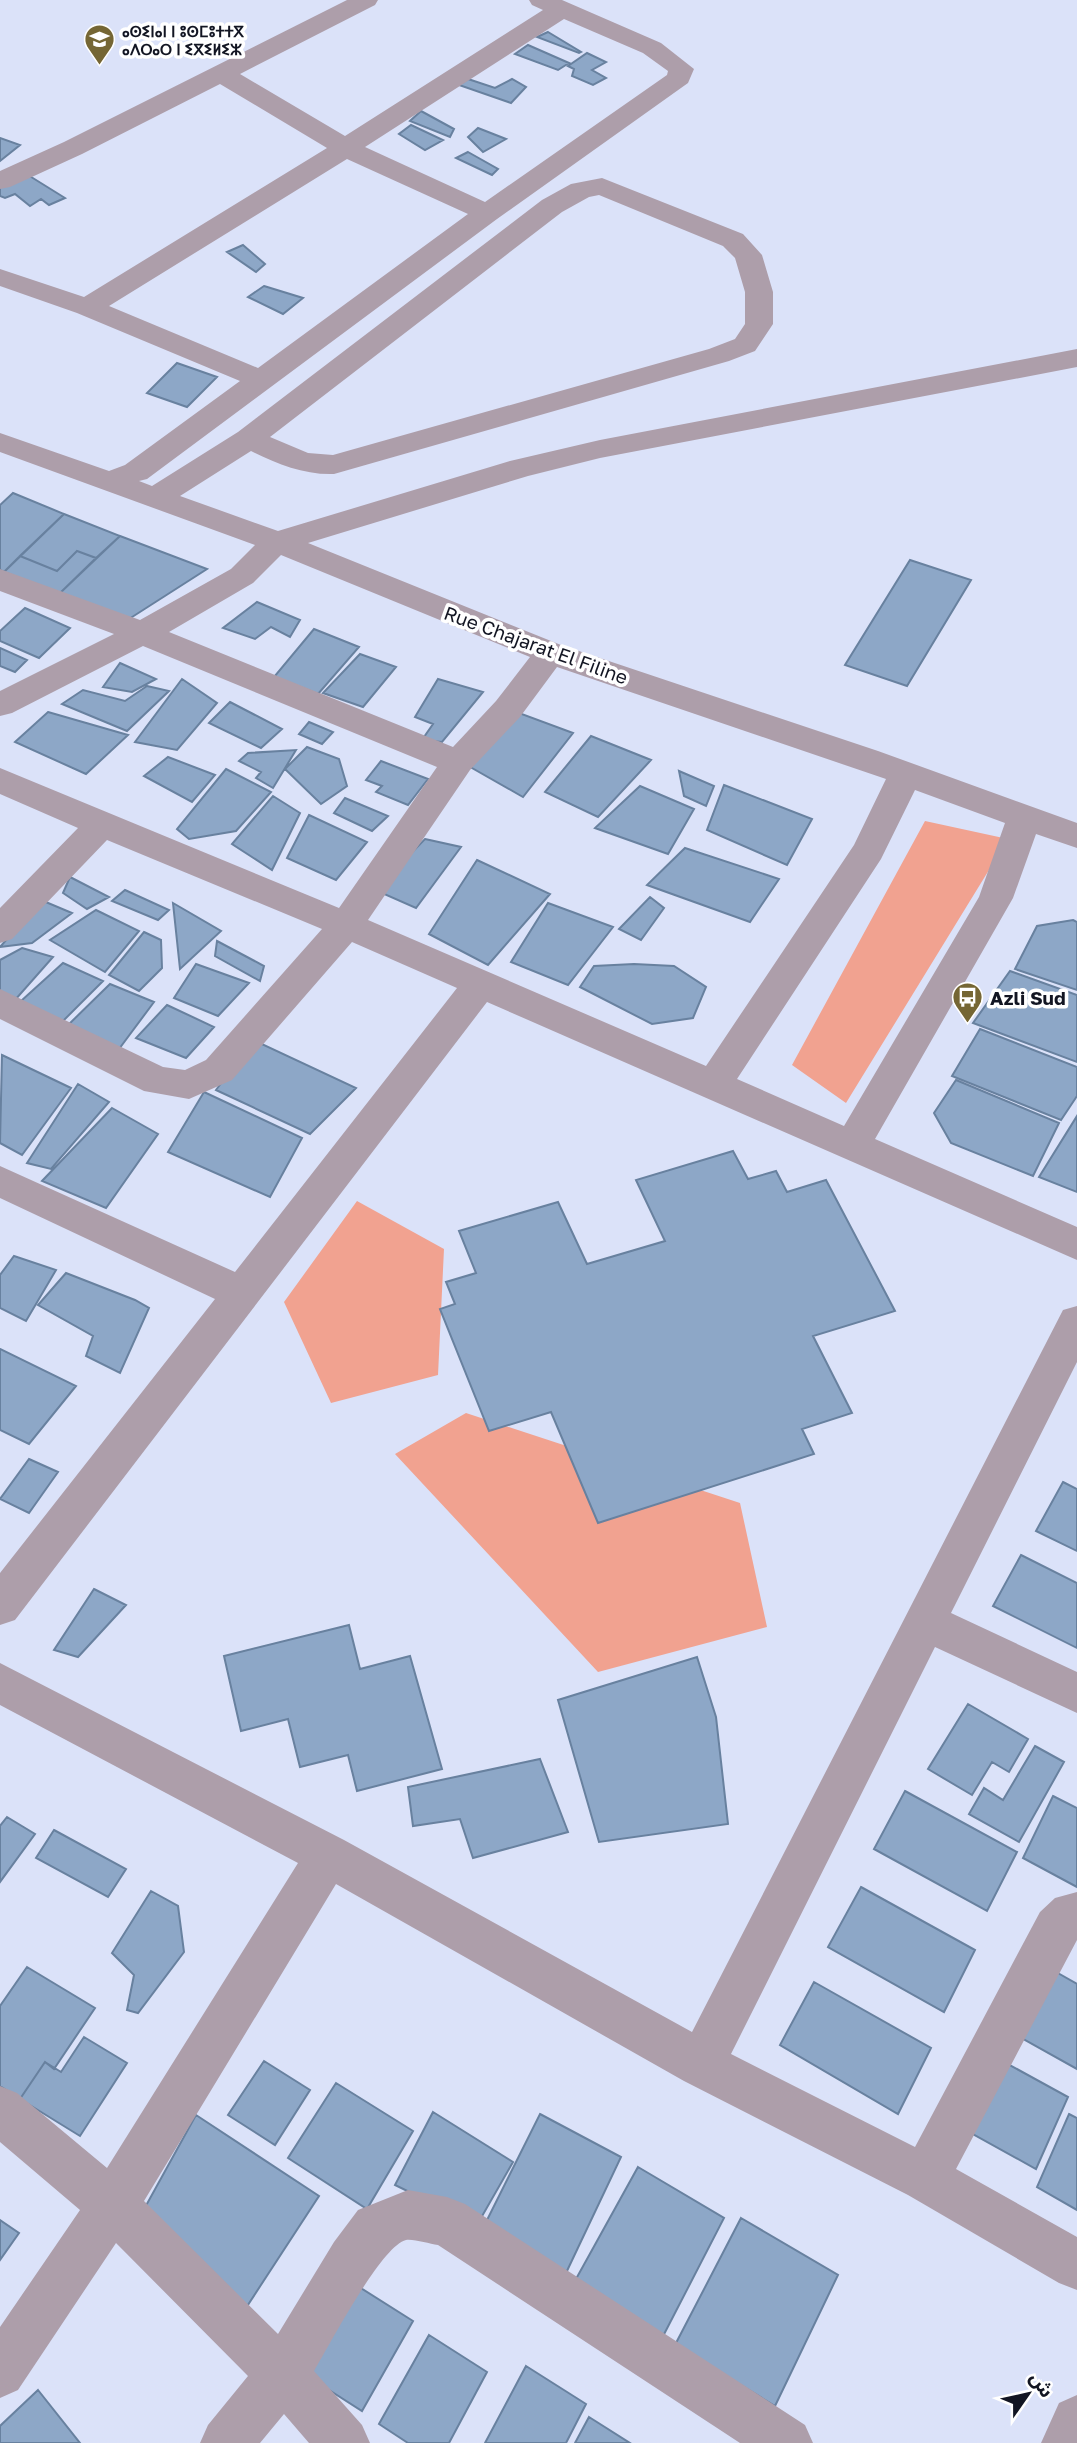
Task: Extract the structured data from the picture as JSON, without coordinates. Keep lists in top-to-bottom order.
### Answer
{
  "streets": {
    "street": ["Rue Chajarat El Filine"]
  },
  "places": {
    "school or university": ["ⴰⵙⵉⵏⴰⵏ ⵏ ⵓⵙⵎⵓⵜⵜⴳ ⴰⴷⵔⴰⵔ ⵏ ⵉⴳⵉⵍⵉⵣ"],
    "bus stop": ["Azli Sud"]
  },
  "north": "top right"
}
